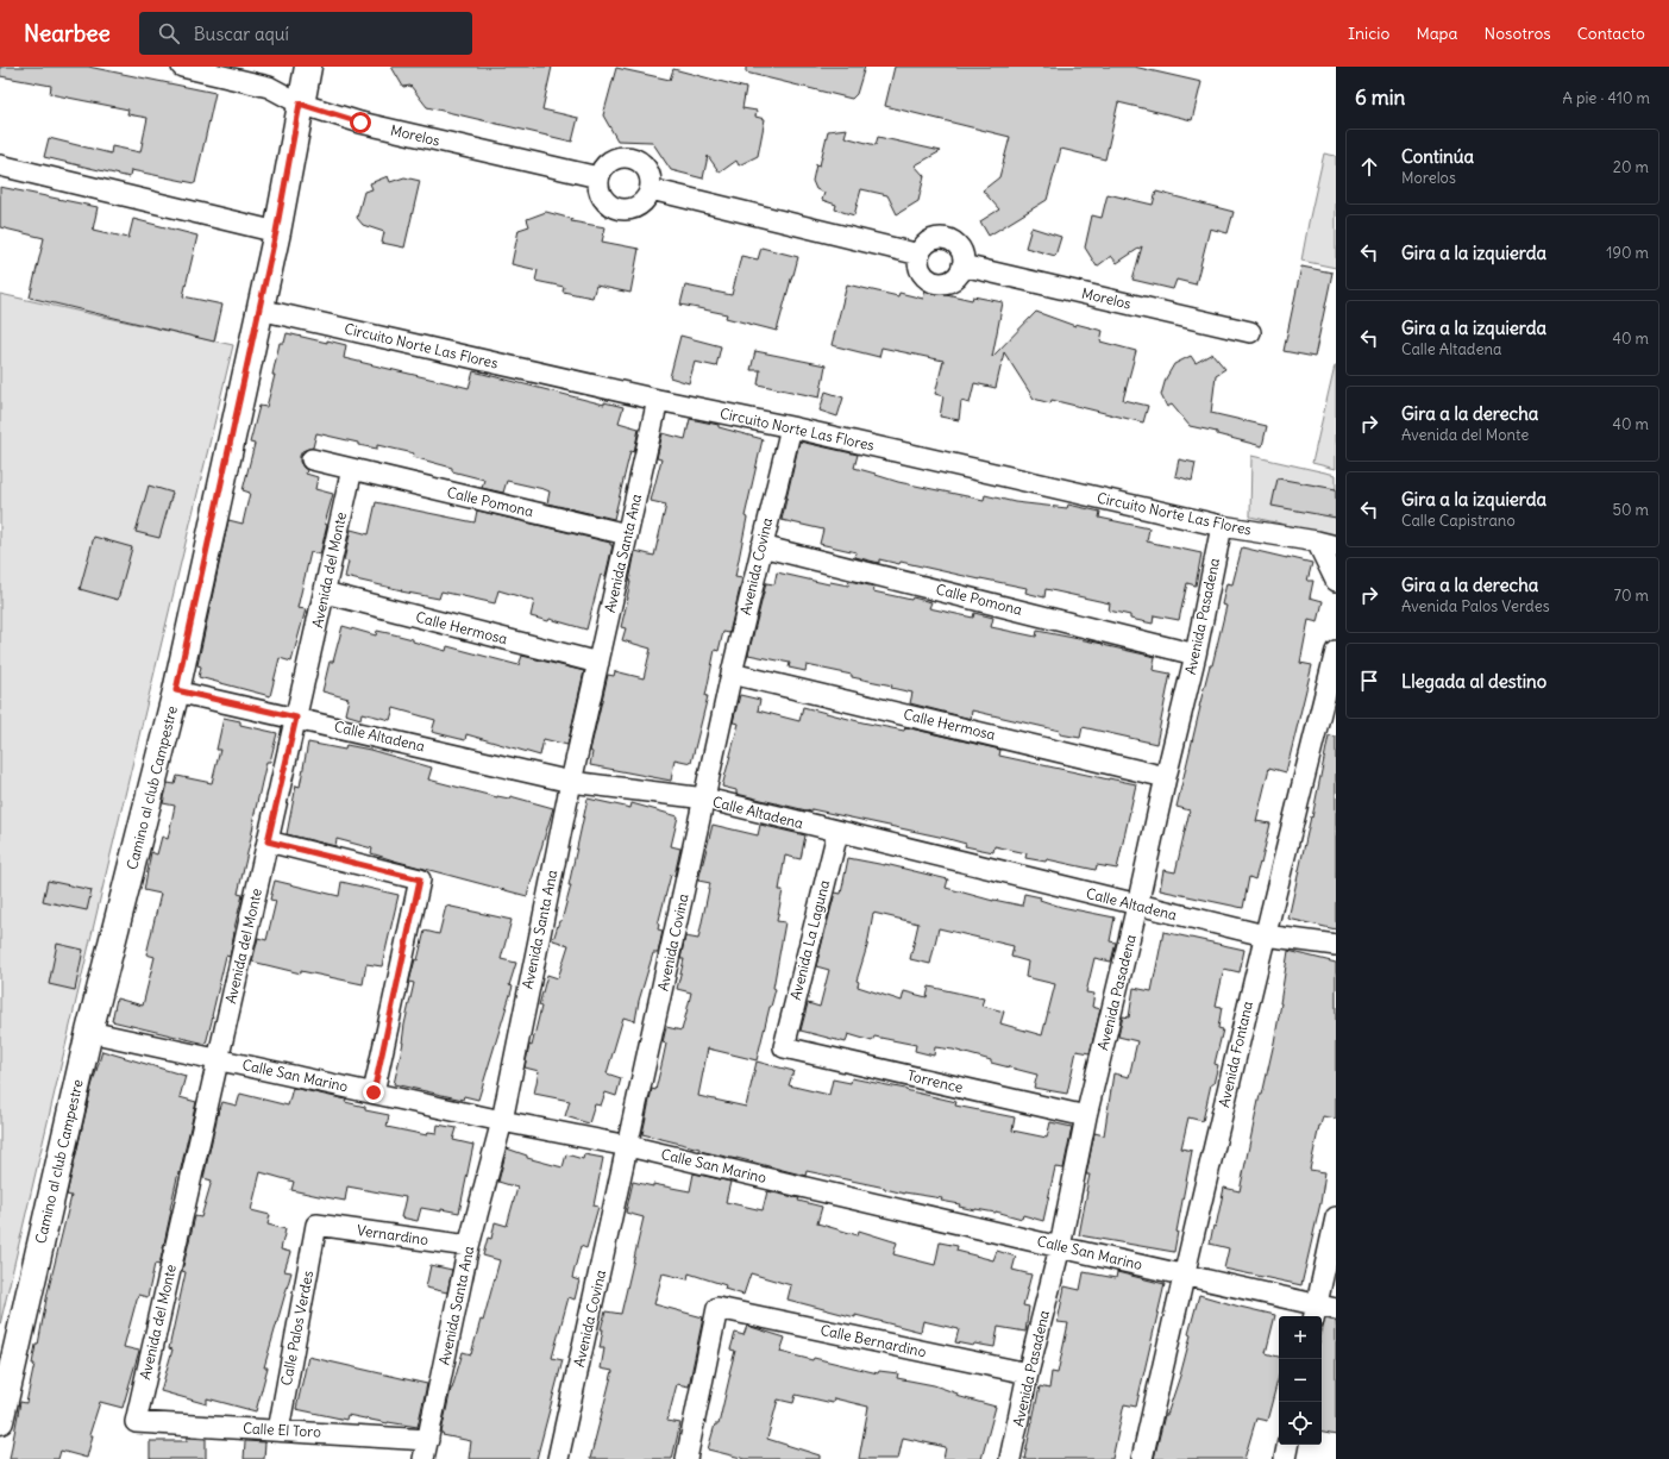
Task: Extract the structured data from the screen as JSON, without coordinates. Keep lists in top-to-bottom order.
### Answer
{
  "streets": {
    "main road": ["Camino al club Campestre"],
    "street": [
      "Morelos",
      "Circuito Norte Las Flores",
      "Calle Pomona",
      "Avenida Santa Ana",
      "Avenida Covina",
      "Avenida del Monte",
      "Avenida Pasadena",
      "Calle Hermosa",
      "Calle Altadena",
      "Avenida La Laguna",
      "Avenida Fontana",
      "Calle San Marino",
      "Torrence",
      "Vernardino",
      "Calle Palos Verdes",
      "Calle Bernardino",
      "Calle El Toro"
    ]
  },
  "crossings": [
    ["Morelos", "Camino al club Campestre"],
    ["Circuito Norte Las Flores", "Avenida Santa Ana"],
    ["Circuito Norte Las Flores", "Avenida Covina"],
    ["Circuito Norte Las Flores", "Avenida Pasadena"],
    ["Circuito Norte Las Flores", "Camino al club Campestre"],
    ["Calle Pomona", "Avenida Santa Ana"],
    ["Calle Pomona", "Avenida Covina"],
    ["Calle Pomona", "Avenida del Monte"],
    ["Calle Pomona", "Avenida Pasadena"],
    ["Avenida Santa Ana", "Calle Hermosa"],
    ["Avenida Santa Ana", "Calle Altadena"],
    ["Avenida Santa Ana", "Calle San Marino"],
    ["Avenida Santa Ana", "Vernardino"],
    ["Avenida Santa Ana", "Calle El Toro"],
    ["Avenida Covina", "Calle Hermosa"],
    ["Avenida Covina", "Calle Altadena"],
    ["Avenida Covina", "Calle San Marino"],
    ["Avenida del Monte", "Calle Hermosa"],
    ["Avenida del Monte", "Calle Altadena"],
    ["Avenida del Monte", "Calle San Marino"],
    ["Avenida del Monte", "Calle El Toro"],
    ["Avenida Pasadena", "Calle Hermosa"],
    ["Avenida Pasadena", "Calle Altadena"],
    ["Avenida Pasadena", "Calle San Marino"],
    ["Avenida Pasadena", "Torrence"],
    ["Avenida Pasadena", "Calle Bernardino"],
    ["Calle Altadena", "Camino al club Campestre"],
    ["Calle Altadena", "Avenida La Laguna"],
    ["Calle Altadena", "Avenida Fontana"],
    ["Camino al club Campestre", "Calle San Marino"],
    ["Avenida La Laguna", "Torrence"],
    ["Avenida Fontana", "Calle San Marino"],
    ["Vernardino", "Calle Palos Verdes"],
    ["Calle Palos Verdes", "Calle El Toro"]
  ],
  "page": {
    "header": "Nearbee",
    "search": "Buscar aquí",
    "nav": [
      "Inicio",
      "Mapa",
      "Nosotros",
      "Contacto"
    ],
    "heading": ["6 min", "A pie · 410 m"],
    "list": [
      ["Continúa", "Morelos", "20 m"],
      ["Gira a la izquierda", "190 m"],
      ["Gira a la izquierda", "Calle Altadena", "40 m"],
      ["Gira a la derecha", "Avenida del Monte", "40 m"],
      ["Gira a la izquierda", "Calle Capistrano", "50 m"],
      ["Gira a la derecha", "Avenida Palos Verdes", "70 m"],
      "Llegada al destino"
    ],
    "map_buttons": ["+", "−"]
  }
}
